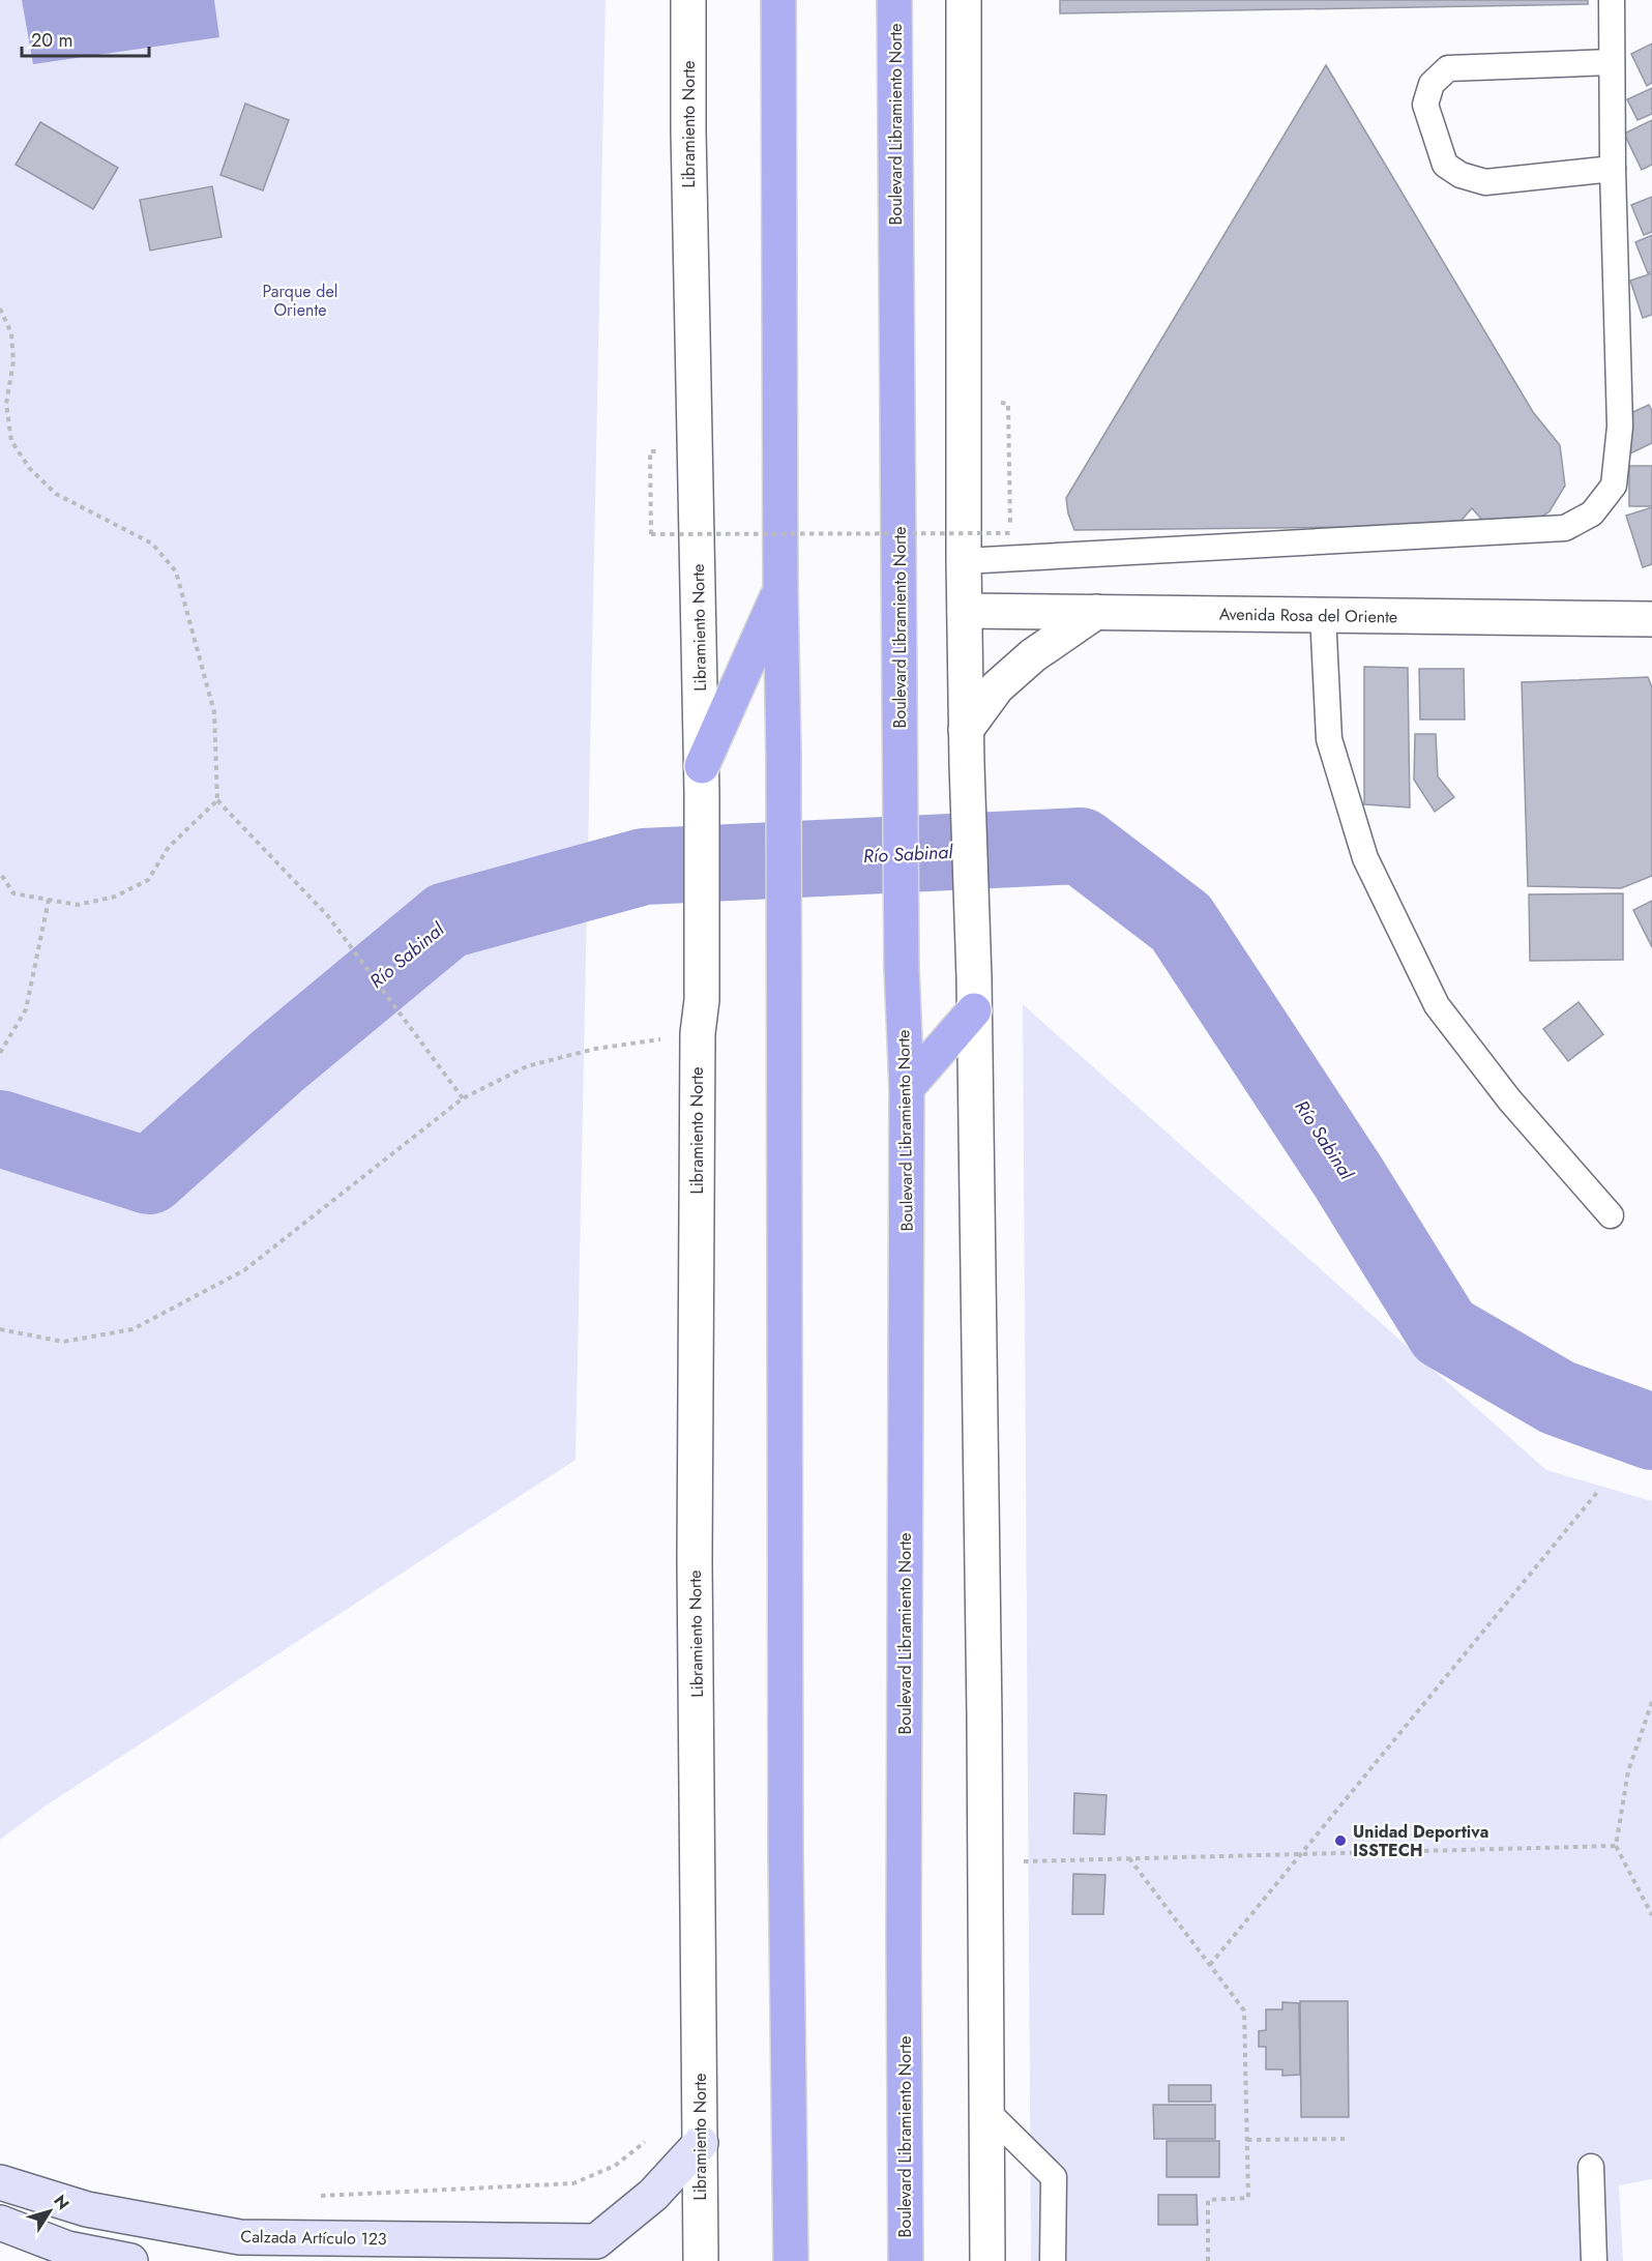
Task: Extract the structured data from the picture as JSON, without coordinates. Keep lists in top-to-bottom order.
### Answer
{
  "streets": {
    "highway": ["Boulevard Libramiento Norte"],
    "main road": ["Calzada Artículo 123"],
    "street": ["Libramiento Norte", "Avenida Rosa del Oriente"]
  },
  "crossings": [
    ["Libramiento Norte", "Calzada Artículo 123"]
  ],
  "water": ["Río Sabinal"],
  "parks": ["Parque del Oriente"],
  "places": ["Unidad Deportiva ISSTECH"],
  "scale_bar": "20 m",
  "north": "top right"
}
